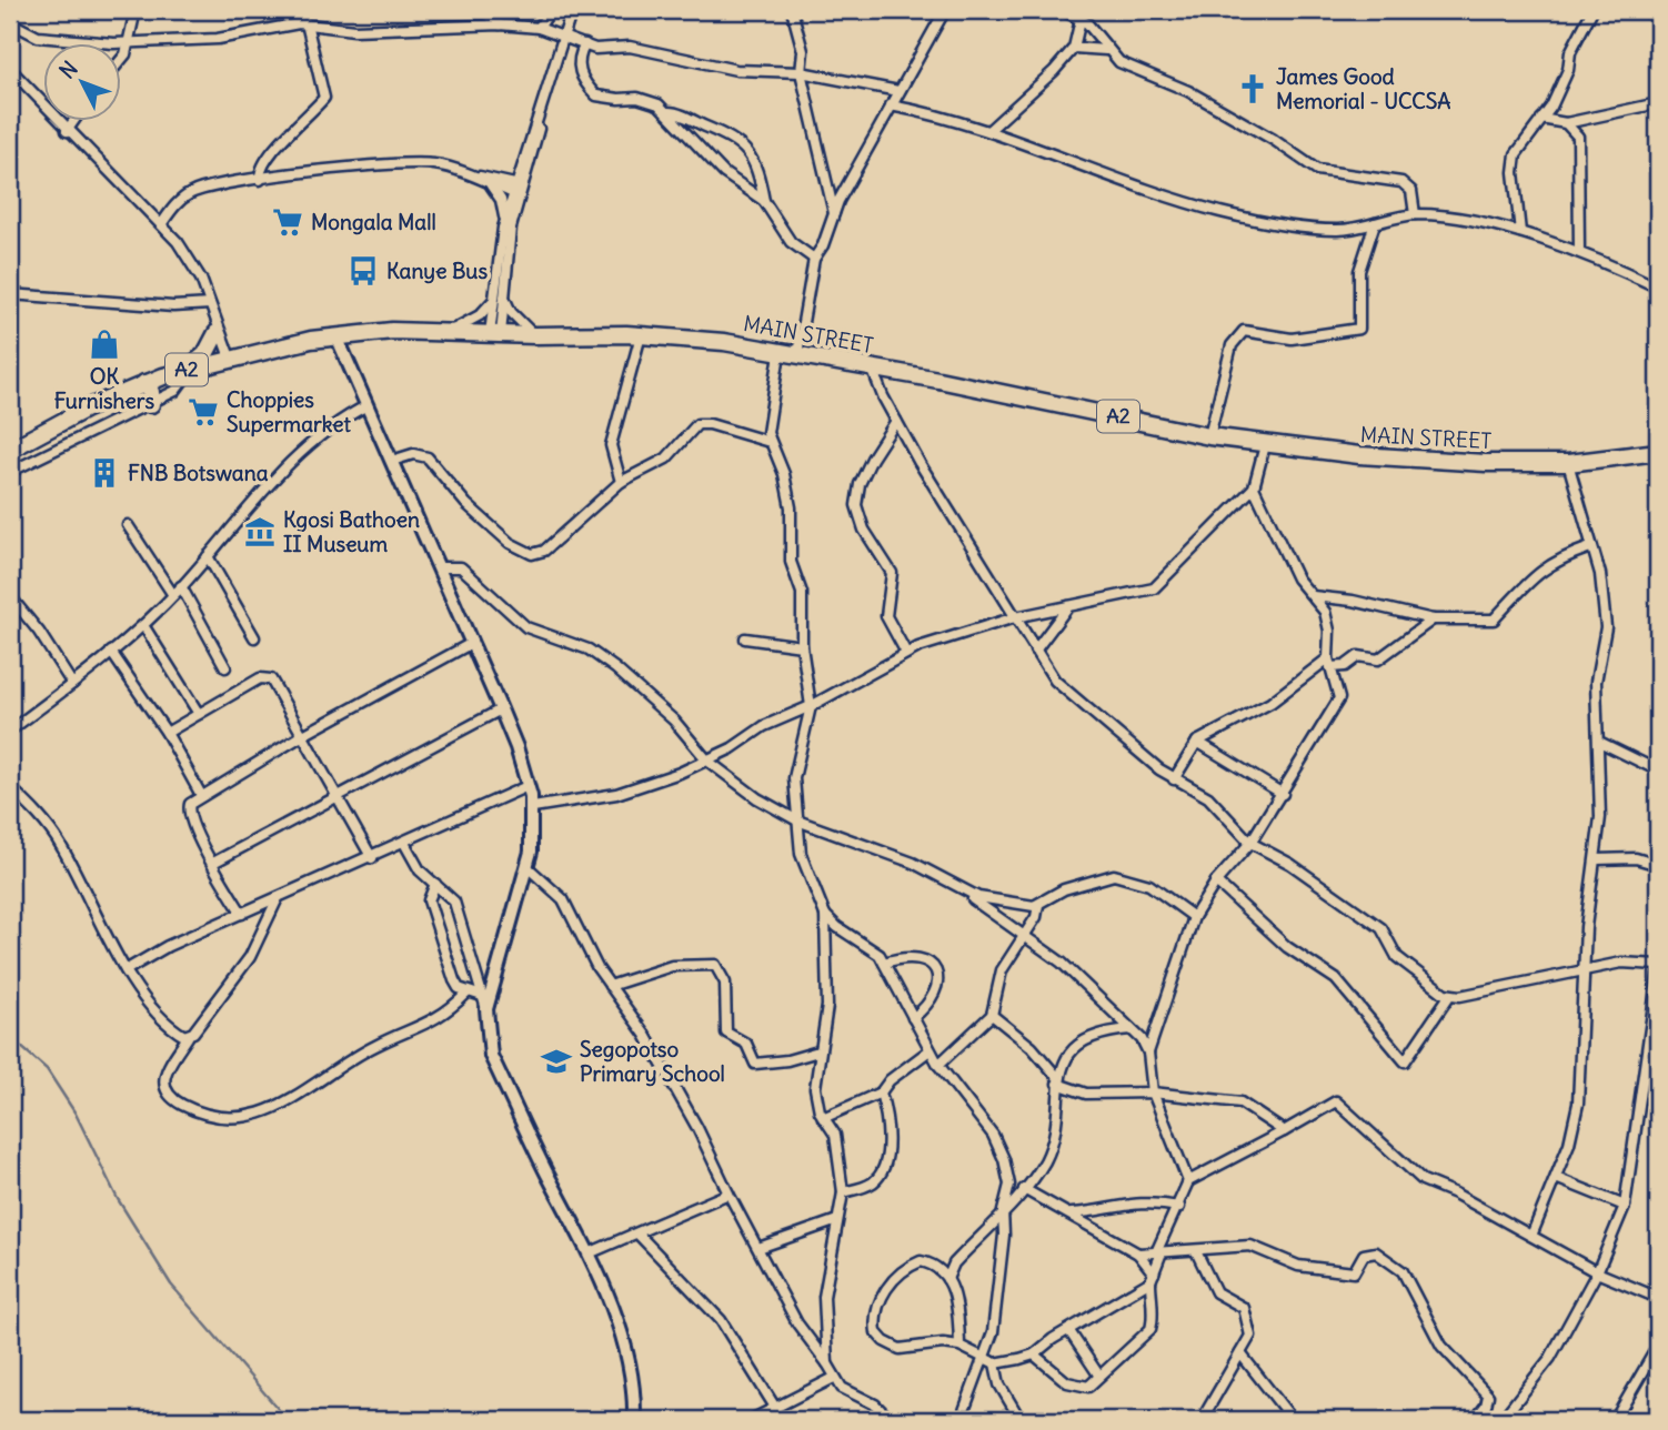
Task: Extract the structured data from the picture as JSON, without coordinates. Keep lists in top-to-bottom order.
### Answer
{
  "streets": {
    "highway": ["MAIN STREET", "A2"]
  },
  "places": {
    "church": ["James Good Memorial - UCCSA"],
    "supermarket": ["Mongala Mall", "Choppies Supermarket"],
    "bus stop": ["Kanye Bus"],
    "shop": ["OK Furnishers"],
    "building": ["FNB Botswana"],
    "museum": ["Kgosi Bathoen II Museum"],
    "school or university": ["Segopotso Primary School"]
  },
  "north": "top left"
}
